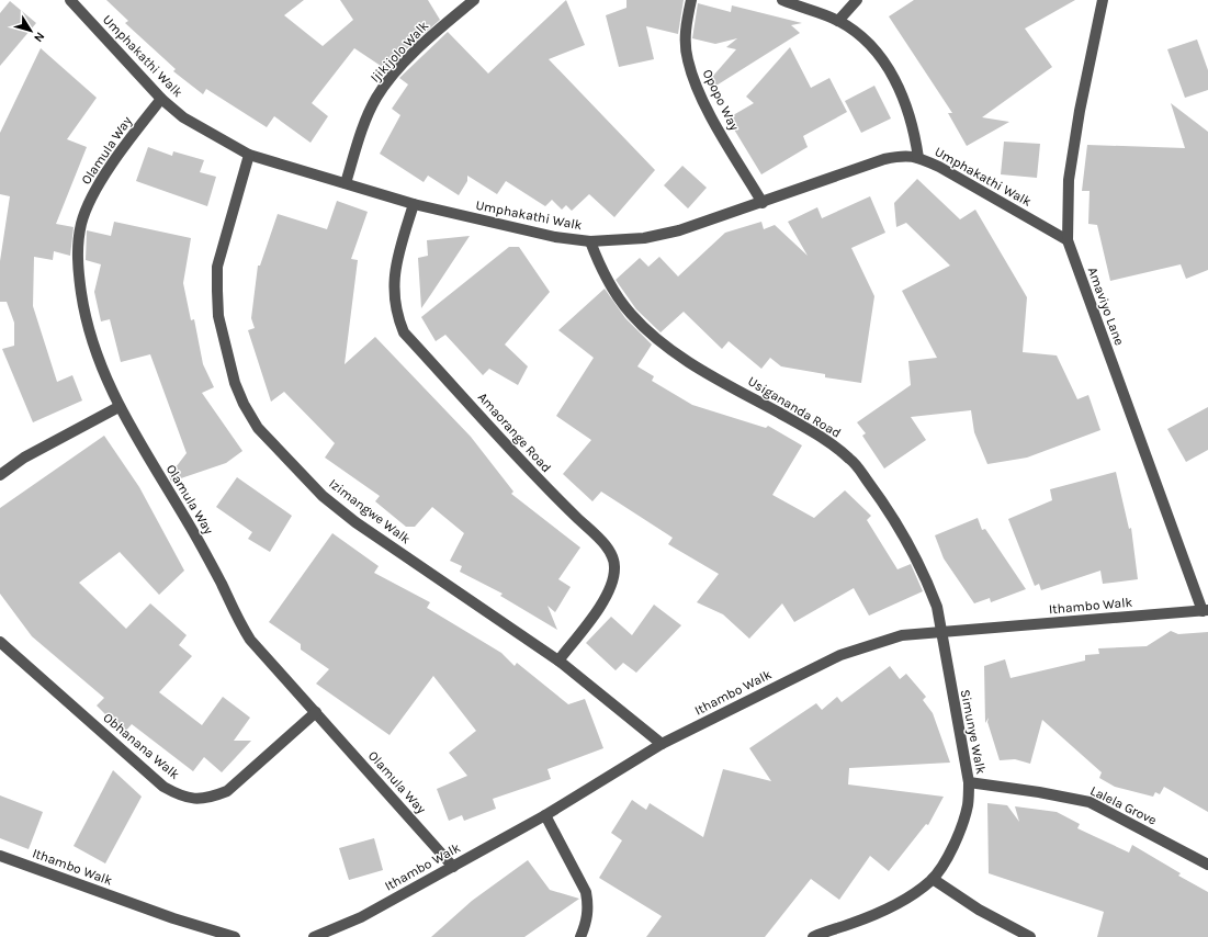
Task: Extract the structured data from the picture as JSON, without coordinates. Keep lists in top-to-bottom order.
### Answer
{
  "streets": {
    "street": [
      "Ijikijolo Walk",
      "Umphakathi Walk",
      "Opopo Way",
      "Olamula Way",
      "Amaviyo Lane",
      "Usigananda Road",
      "Amaorange Road",
      "Izimangwe Walk",
      "Ithambo Walk",
      "Simunye Walk",
      "Obhanana Walk",
      "Lalela Grove"
    ]
  },
  "crossings": [
    ["Ijikijolo Walk", "Umphakathi Walk"],
    ["Umphakathi Walk", "Opopo Way"],
    ["Umphakathi Walk", "Olamula Way"],
    ["Umphakathi Walk", "Amaviyo Lane"],
    ["Umphakathi Walk", "Usigananda Road"],
    ["Umphakathi Walk", "Amaorange Road"],
    ["Umphakathi Walk", "Izimangwe Walk"],
    ["Olamula Way", "Ithambo Walk"],
    ["Olamula Way", "Obhanana Walk"],
    ["Amaviyo Lane", "Ithambo Walk"],
    ["Usigananda Road", "Ithambo Walk"],
    ["Usigananda Road", "Simunye Walk"],
    ["Amaorange Road", "Izimangwe Walk"],
    ["Izimangwe Walk", "Ithambo Walk"],
    ["Ithambo Walk", "Simunye Walk"],
    ["Simunye Walk", "Lalela Grove"]
  ],
  "north": "bottom right"
}
